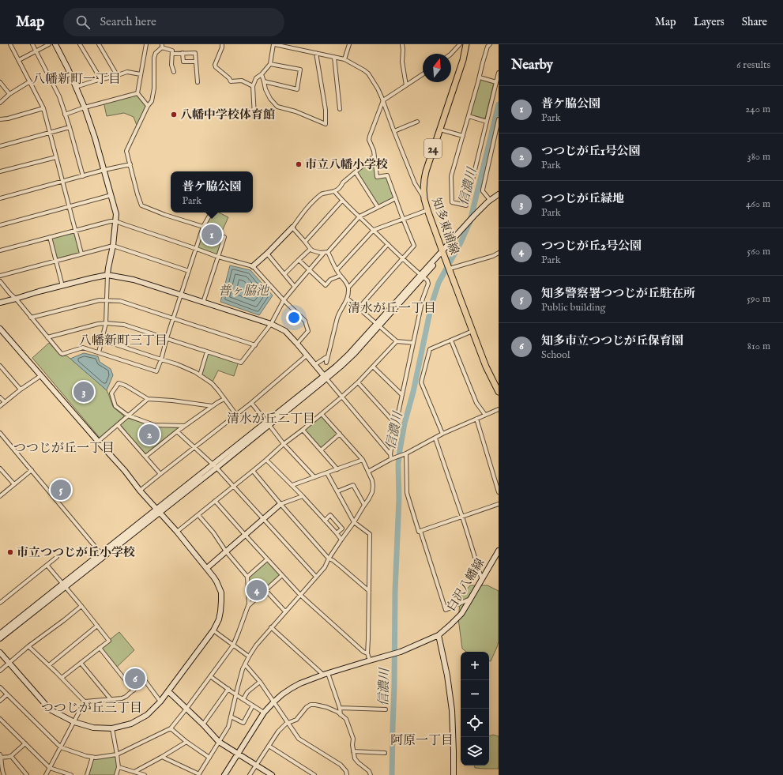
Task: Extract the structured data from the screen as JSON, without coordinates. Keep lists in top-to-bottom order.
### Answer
{
  "streets": {
    "main road": ["24", "知多東浦線"],
    "street": ["白沢八幡線"]
  },
  "districts": [
    "八幡新町一丁目",
    "清水が丘一丁目",
    "八幡新町三丁目",
    "清水が丘二丁目",
    "つつじが丘一丁目",
    "つつじが丘三丁目",
    "阿原一丁目"
  ],
  "water": ["信濃川", "普ヶ脇池"],
  "places": ["八幡中学校体育館", "市立八幡小学校", "市立つつじが丘小学校"],
  "north": "top",
  "page": {
    "header": "Map",
    "search": "Search here",
    "nav": ["Map", "Layers", "Share"],
    "heading": ["Nearby", "6 results"],
    "list": [
      {
        "mark": "1",
        "name": "普ケ脇公園",
        "note": "Park",
        "value": "240 m"
      },
      {
        "mark": "2",
        "name": "つつじが丘1号公園",
        "note": "Park",
        "value": "380 m"
      },
      {
        "mark": "3",
        "name": "つつじが丘緑地",
        "note": "Park",
        "value": "460 m"
      },
      {
        "mark": "4",
        "name": "つつじが丘2号公園",
        "note": "Park",
        "value": "560 m"
      },
      {
        "mark": "5",
        "name": "知多警察署つつじが丘駐在所",
        "note": "Public building",
        "value": "590 m"
      },
      {
        "mark": "6",
        "name": "知多市立つつじが丘保育園",
        "note": "School",
        "value": "810 m"
      }
    ],
    "popup": ["普ケ脇公園", "Park"],
    "pins": [
      "1",
      "3",
      "2",
      "5",
      "4",
      "6"
    ],
    "map_buttons": ["+", "−"]
  }
}
